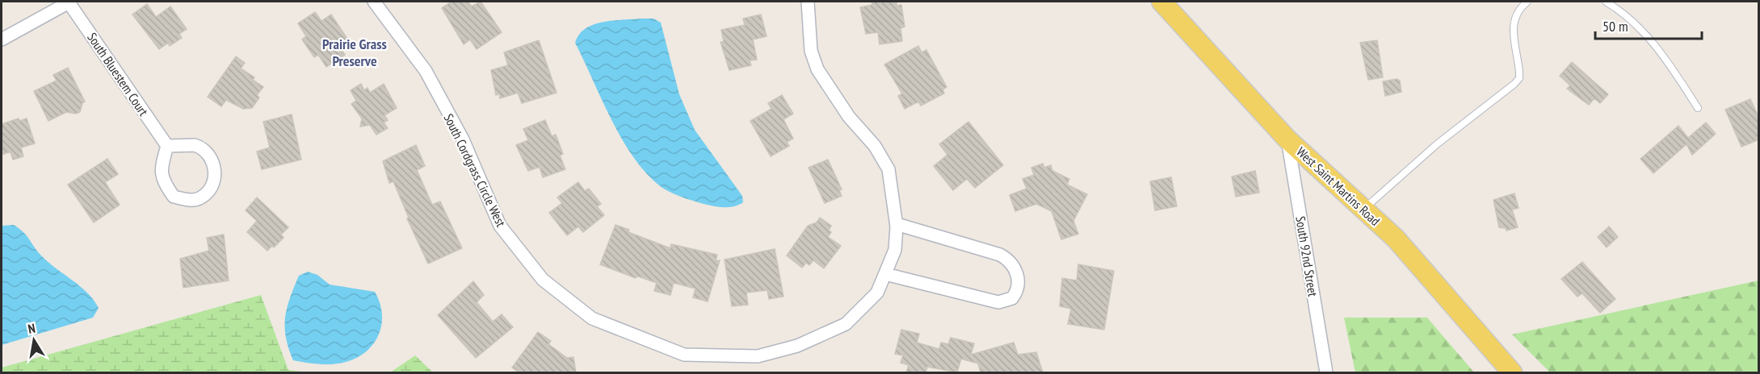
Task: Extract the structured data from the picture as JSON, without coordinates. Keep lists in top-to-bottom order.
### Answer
{
  "streets": {
    "main road": ["West Saint Martins Road"],
    "street": ["South Bluestem Court", "South Cordgrass Circle West", "South 92nd Street"]
  },
  "crossings": [
    ["West Saint Martins Road", "South 92nd Street"]
  ],
  "districts": ["Prairie Grass Preserve"],
  "scale_bar": "50 m",
  "north": "top"
}
